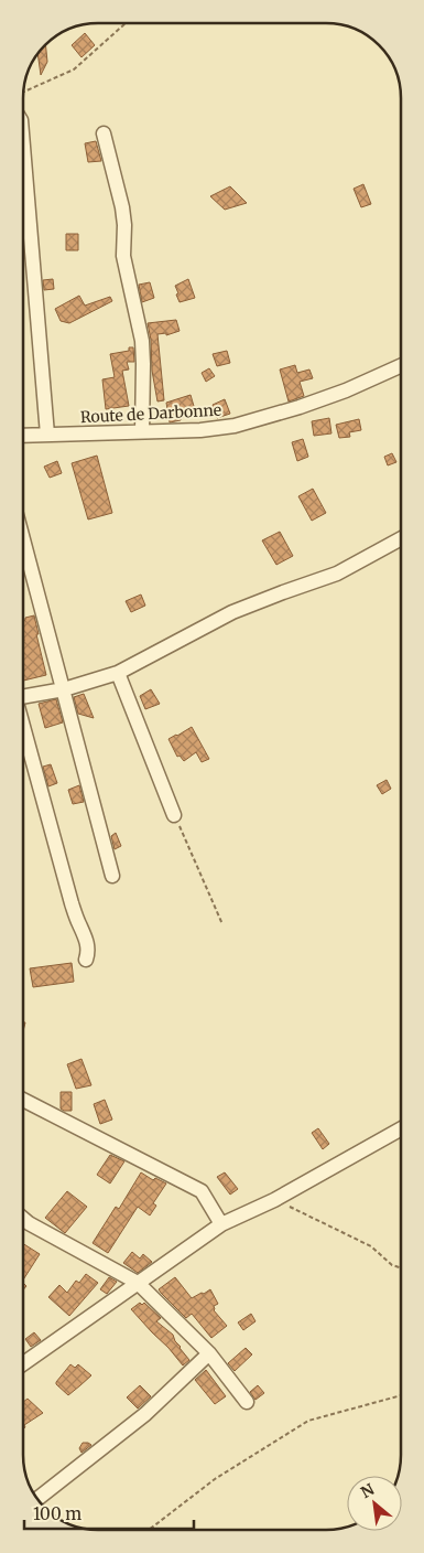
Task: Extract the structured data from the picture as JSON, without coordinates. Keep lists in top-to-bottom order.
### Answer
{
  "streets": {
    "street": ["Route de Darbonne"]
  },
  "scale_bar": "100 m",
  "north": "top left"
}
